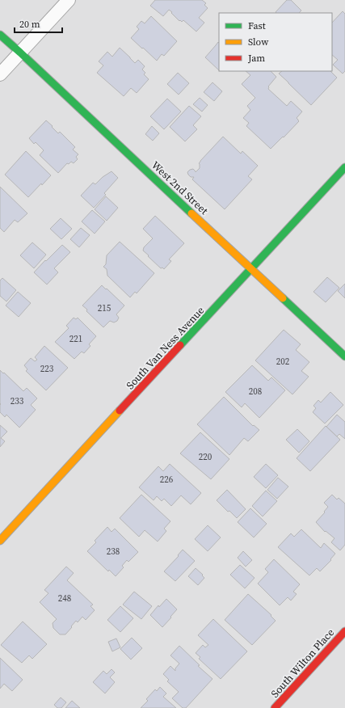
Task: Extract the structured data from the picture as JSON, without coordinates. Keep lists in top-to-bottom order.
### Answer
{
  "streets": {
    "street": ["West 2nd Street", "South Van Ness Avenue", "South Wilton Place"]
  },
  "crossings": [
    ["West 2nd Street", "South Van Ness Avenue"]
  ],
  "house_numbers": [
    "215",
    "221",
    "202",
    "223",
    "208",
    "233",
    "220",
    "226",
    "238",
    "248"
  ],
  "legend": ["Fast", "Slow", "Jam"],
  "scale_bar": "20 m"
}
